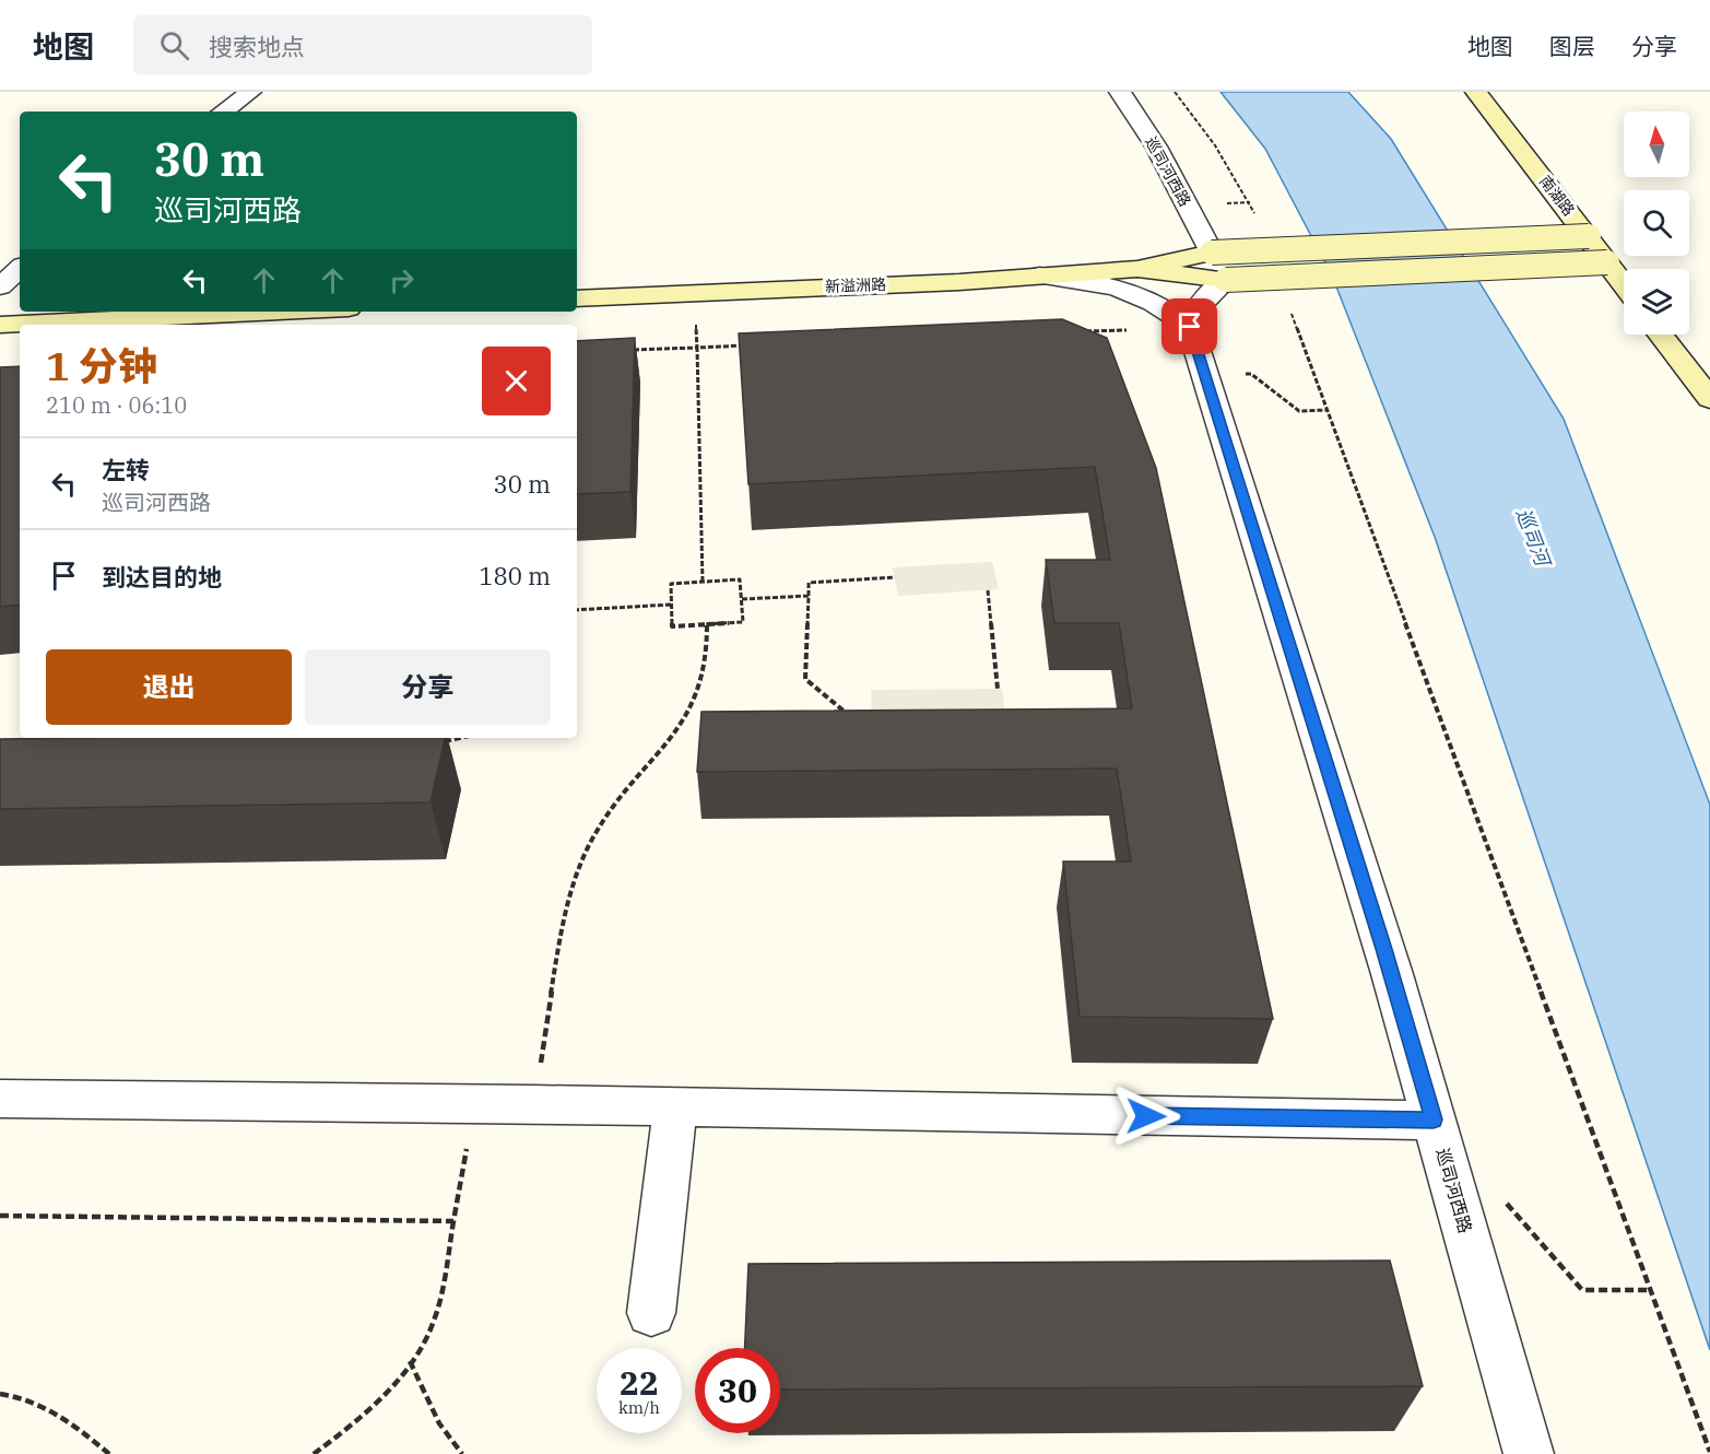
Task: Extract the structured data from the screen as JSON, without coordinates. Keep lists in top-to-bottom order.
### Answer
{
  "streets": {
    "street": ["巡司河西路", "南湖路", "新溢洲路"]
  },
  "water": ["巡司河"],
  "north": "top",
  "page": {
    "header": "地图",
    "search": "搜索地点",
    "nav": ["地图", "图层", "分享"],
    "turn": ["30 m", "巡司河西路"],
    "heading": ["1 分钟", "210 m · 06:10"],
    "list": [
      {
        "name": "左转",
        "note": "巡司河西路",
        "value": "30 m"
      },
      {
        "name": "到达目的地",
        "value": "180 m"
      }
    ],
    "buttons": ["退出", "分享"],
    "speed": "22 km/h",
    "limit": "30"
  }
}
